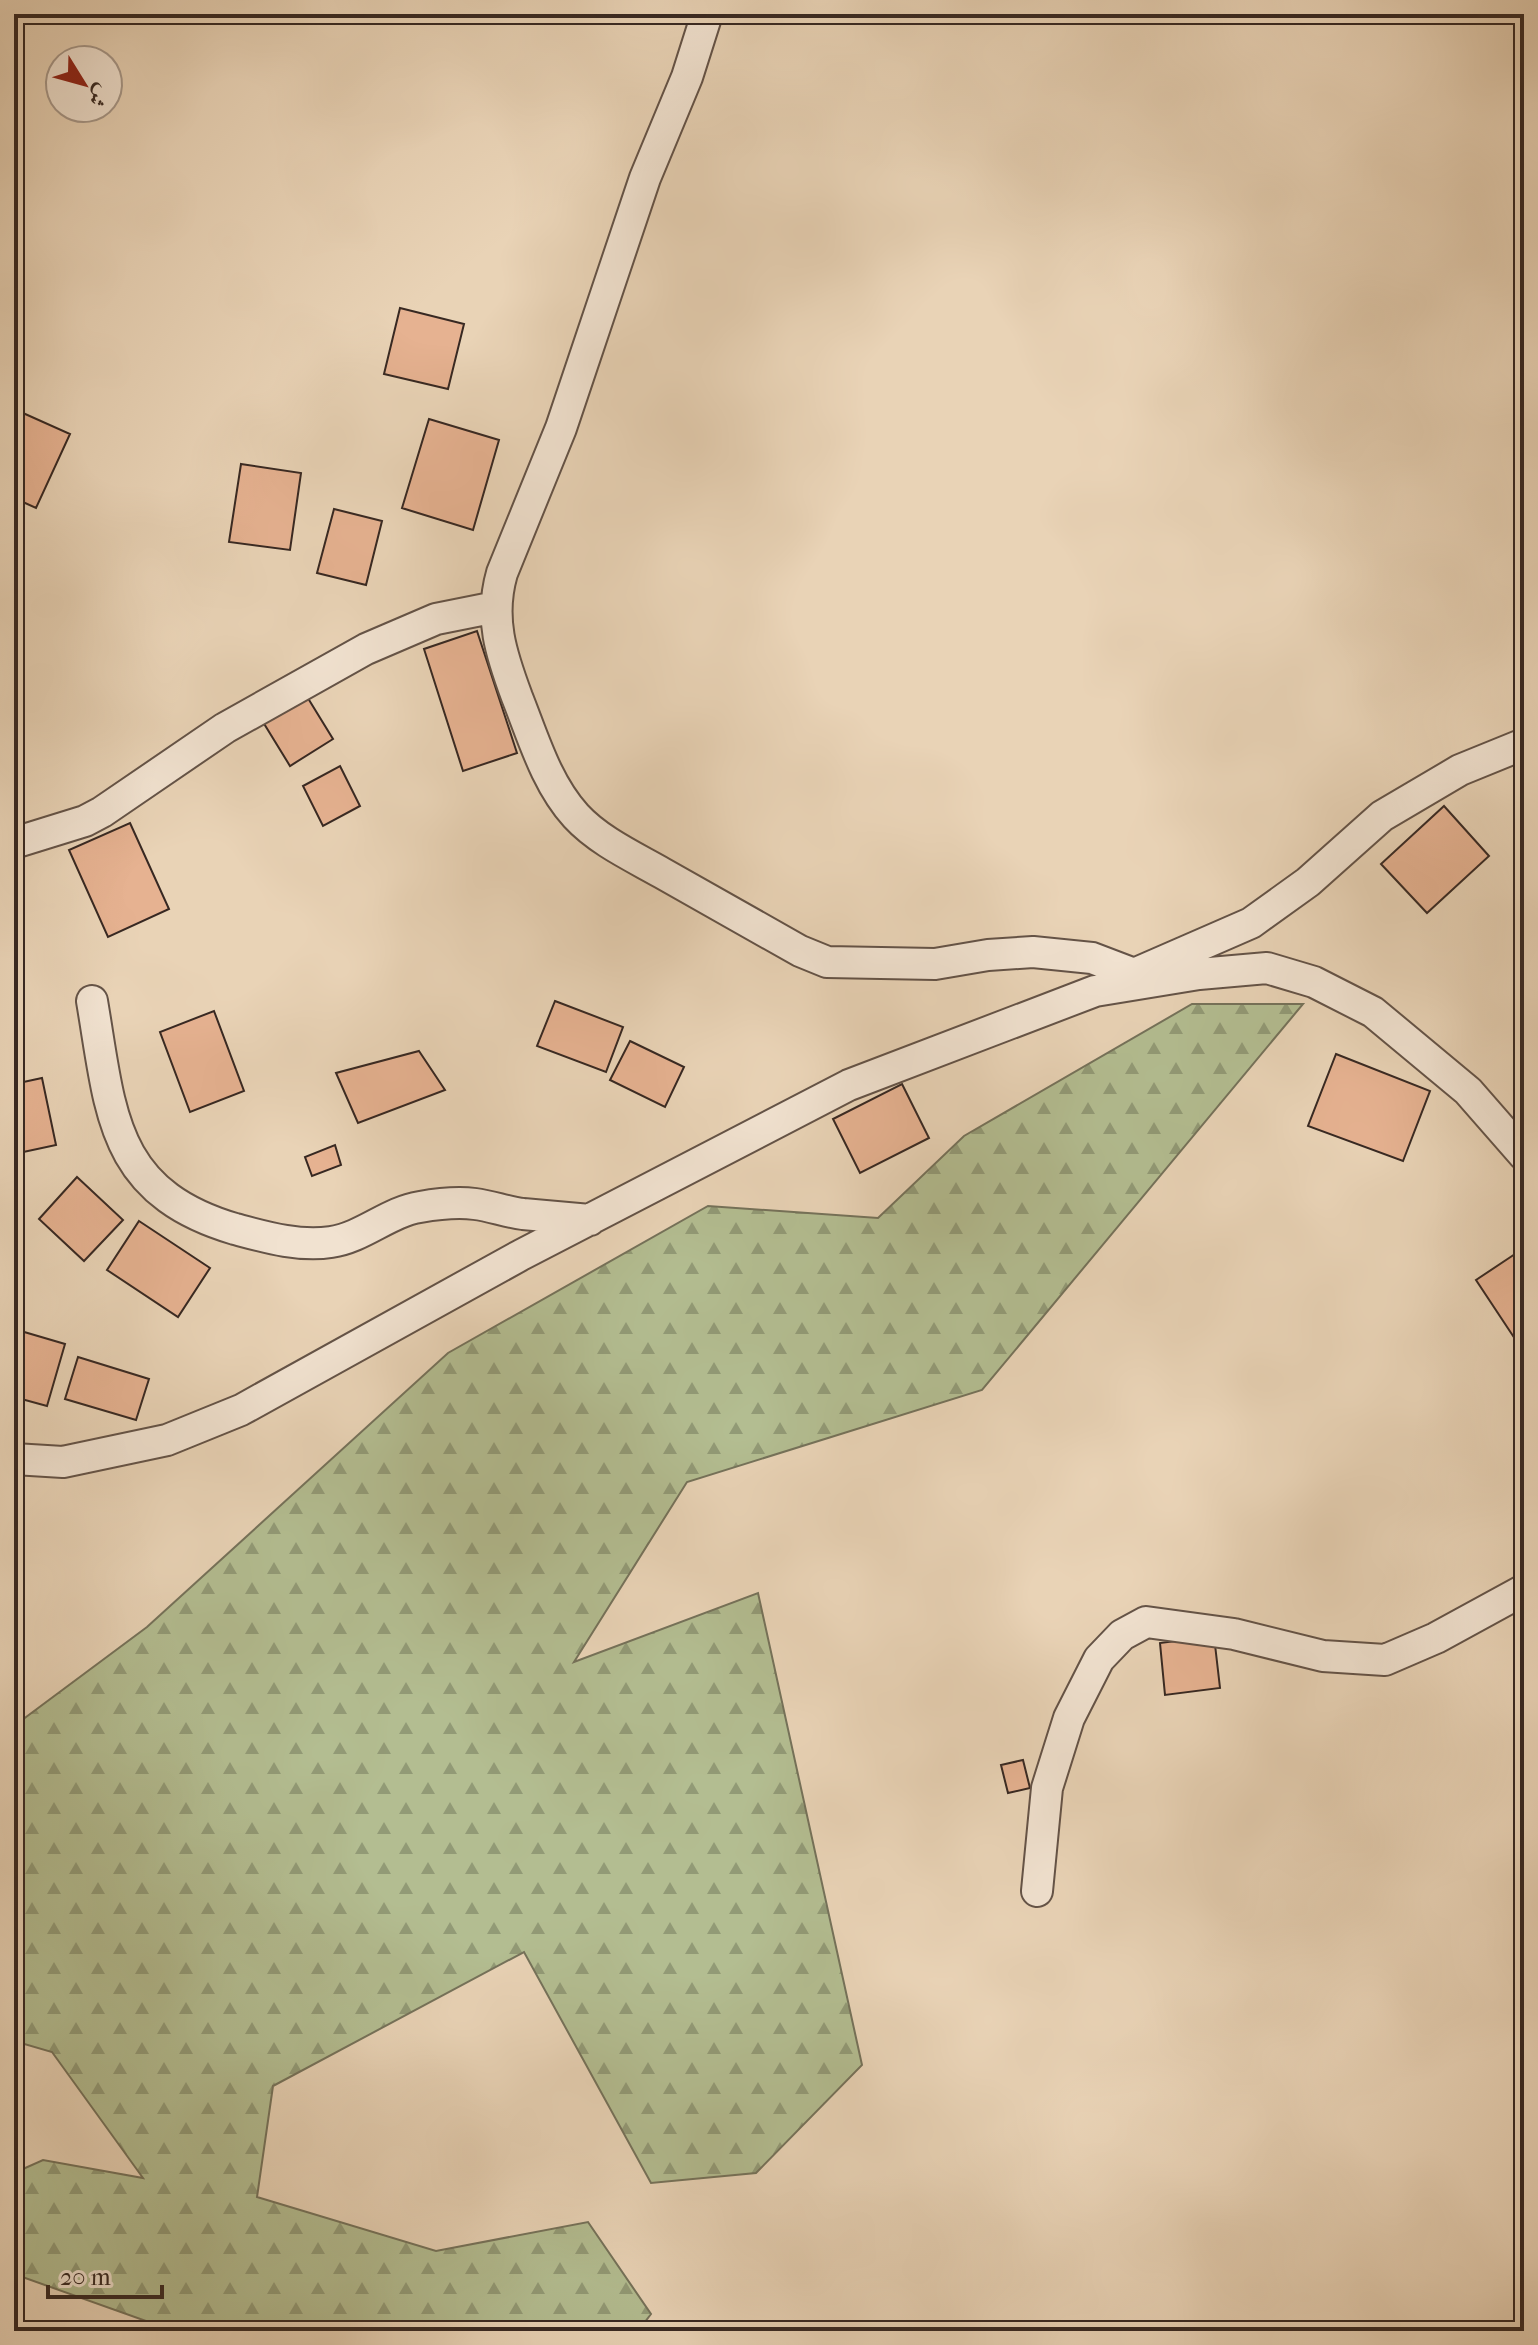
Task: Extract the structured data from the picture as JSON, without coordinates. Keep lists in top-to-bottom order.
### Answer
{
  "scale_bar": "20 m",
  "north": "bottom right"
}
